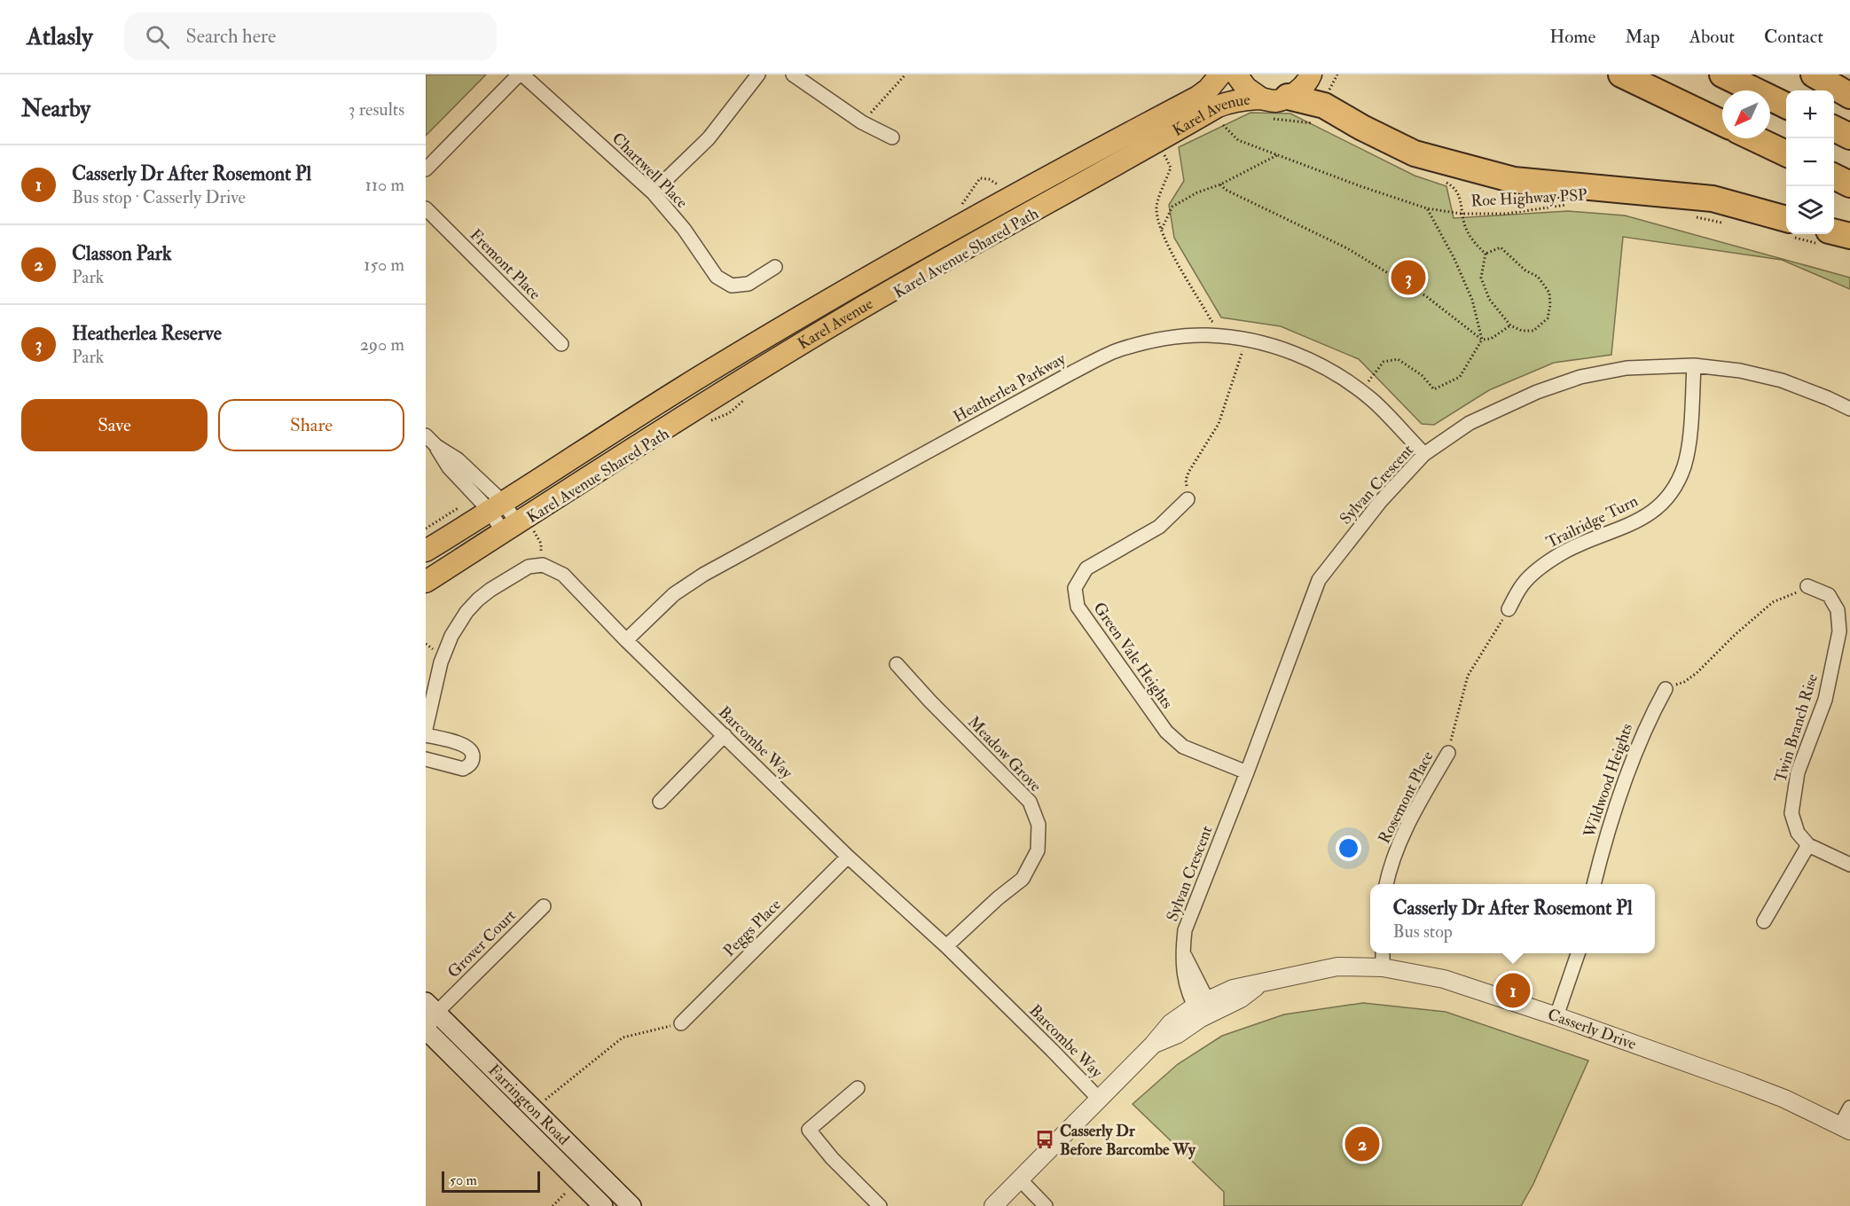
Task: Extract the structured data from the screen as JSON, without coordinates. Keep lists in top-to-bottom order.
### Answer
{
  "streets": {
    "main road": ["Karel Avenue", "Farrington Road"],
    "street": [
      "Chartwell Place",
      "Fremont Place",
      "Heatherlea Parkway",
      "Sylvan Crescent",
      "Trailridge Turn",
      "Green Vale Heights",
      "Twin Branch Rise",
      "Barcombe Way",
      "Meadow Grove",
      "Wildwood Heights",
      "Rosemont Place",
      "Peggs Place",
      "Grover Court",
      "Casserly Drive"
    ],
    "path": ["Roe Highway PSP"]
  },
  "crossings": [
    ["Heatherlea Parkway", "Sylvan Crescent"],
    ["Heatherlea Parkway", "Barcombe Way"],
    ["Sylvan Crescent", "Trailridge Turn"],
    ["Sylvan Crescent", "Green Vale Heights"],
    ["Sylvan Crescent", "Casserly Drive"],
    ["Barcombe Way", "Meadow Grove"],
    ["Barcombe Way", "Peggs Place"],
    ["Barcombe Way", "Casserly Drive"],
    ["Grover Court", "Farrington Road"]
  ],
  "places": {
    "bus stop": ["Casserly Dr Before Barcombe Wy"]
  },
  "scale_bar": "50 m",
  "north": "bottom left",
  "page": {
    "header": "Atlasly",
    "search": "Search here",
    "nav": [
      "Home",
      "Map",
      "About",
      "Contact"
    ],
    "heading": ["Nearby", "3 results"],
    "map_buttons": ["+", "−"],
    "list": [
      {
        "mark": "1",
        "name": "Casserly Dr After Rosemont Pl",
        "note": "Bus stop · Casserly Drive",
        "value": "110 m"
      },
      {
        "mark": "2",
        "name": "Classon Park",
        "note": "Park",
        "value": "150 m"
      },
      {
        "mark": "3",
        "name": "Heatherlea Reserve",
        "note": "Park",
        "value": "290 m"
      }
    ],
    "pins": ["3", "1", "2"],
    "buttons": ["Save", "Share"],
    "popup": ["Casserly Dr After Rosemont Pl", "Bus stop"],
    "scale": "50 m"
  }
}
